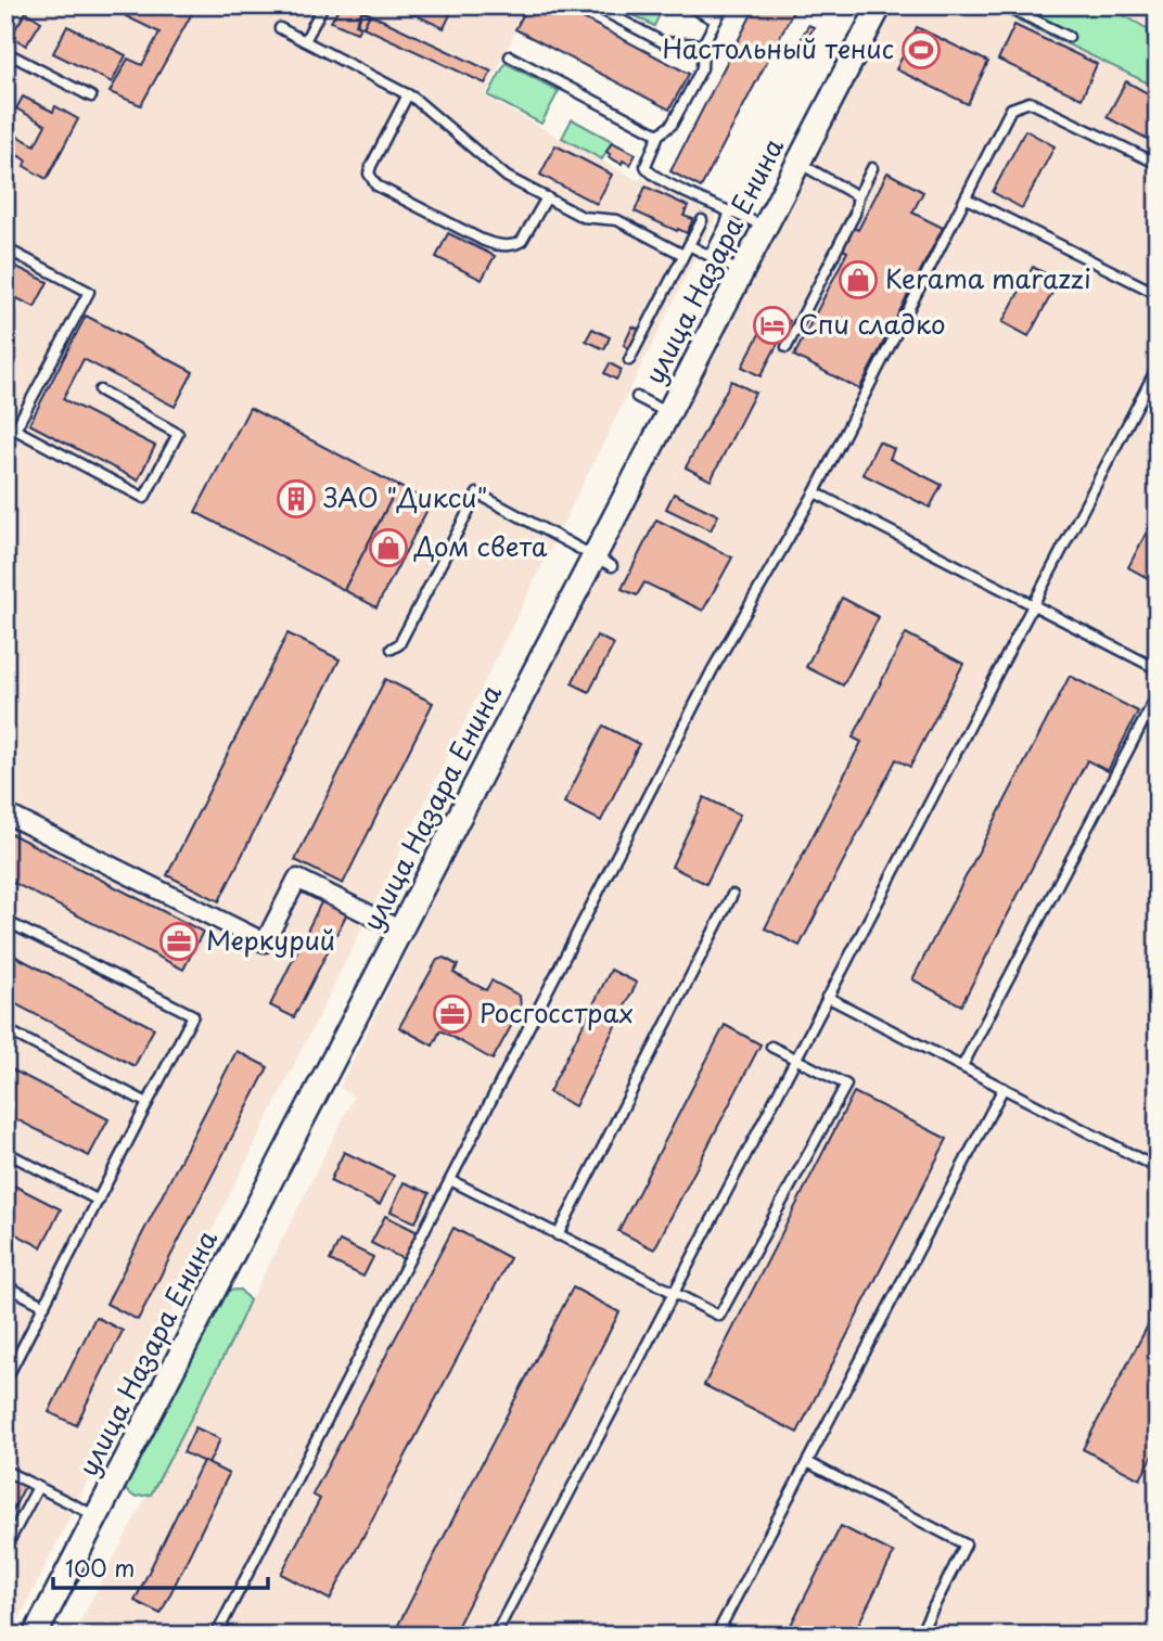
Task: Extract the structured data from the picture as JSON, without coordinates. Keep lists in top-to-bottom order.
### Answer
{
  "streets": {
    "main road": ["улица Назара Енина"]
  },
  "places": {
    "sports": ["Настольный тенис"],
    "shop": ["Kerama marazzi", "Дом света"],
    "hotel": ["Спи сладко"],
    "building": ["ЗАО \"Дикси\""],
    "office": ["Меркурий", "Росгосстрах"]
  },
  "scale_bar": "100 m"
}
